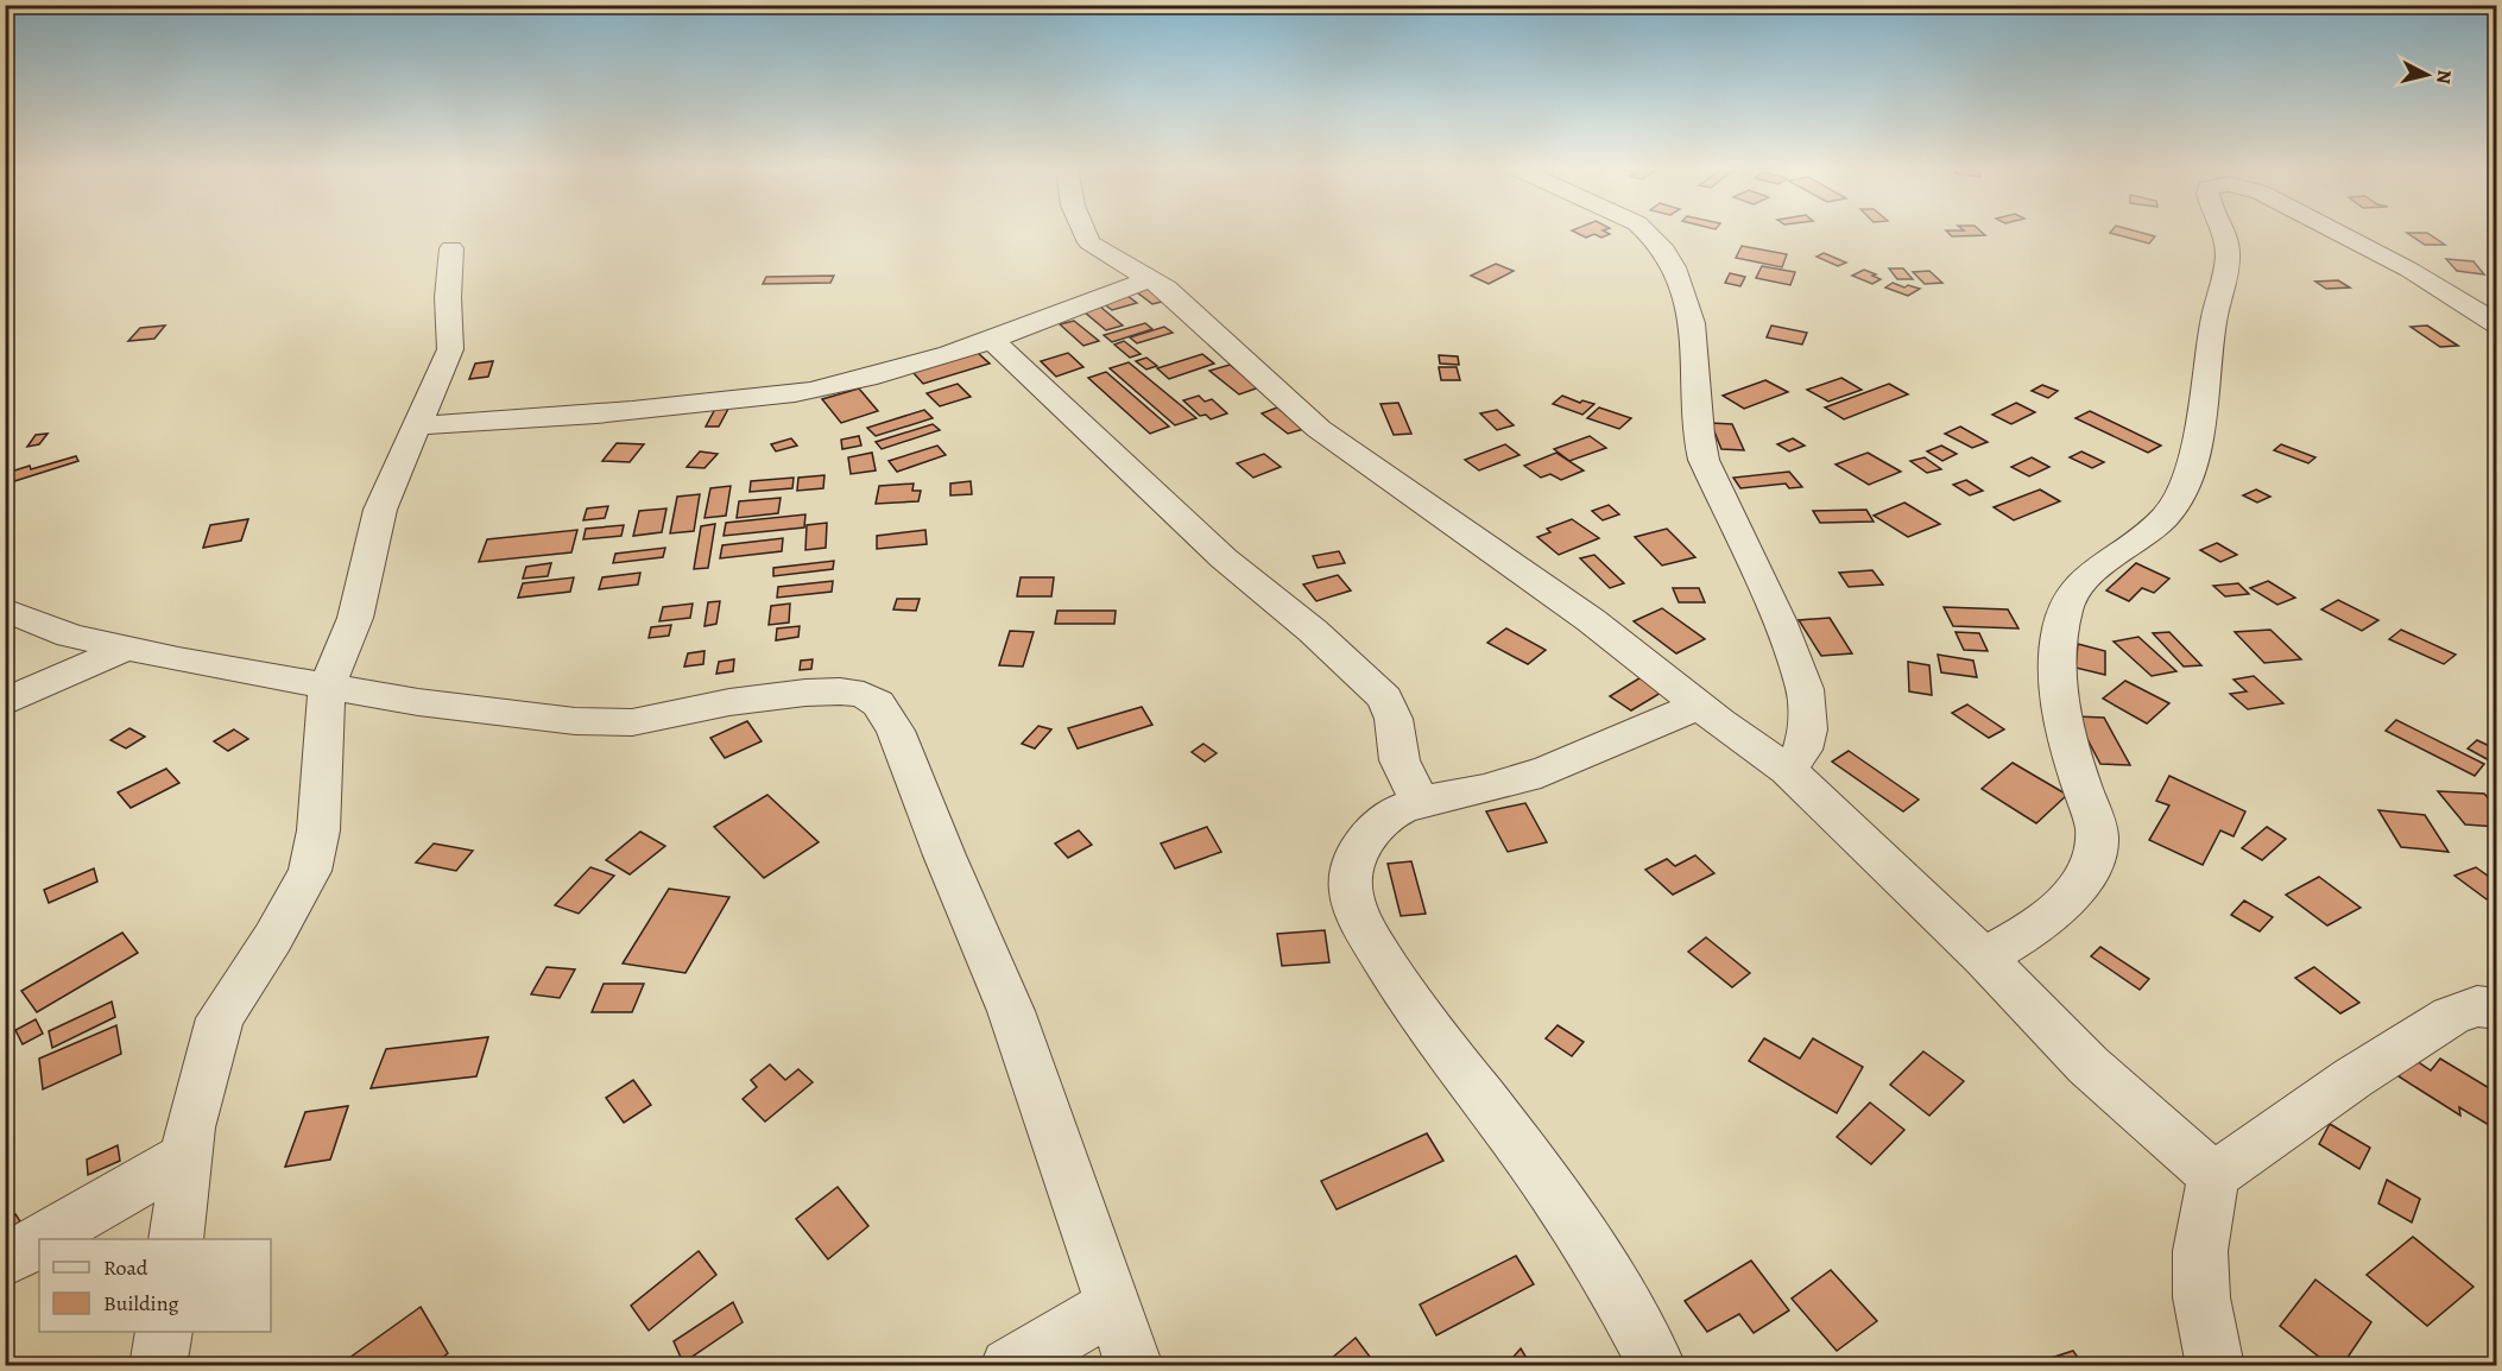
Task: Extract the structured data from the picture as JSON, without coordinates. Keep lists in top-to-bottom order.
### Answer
{
  "legend": ["Road", "Building"],
  "north": "right"
}
